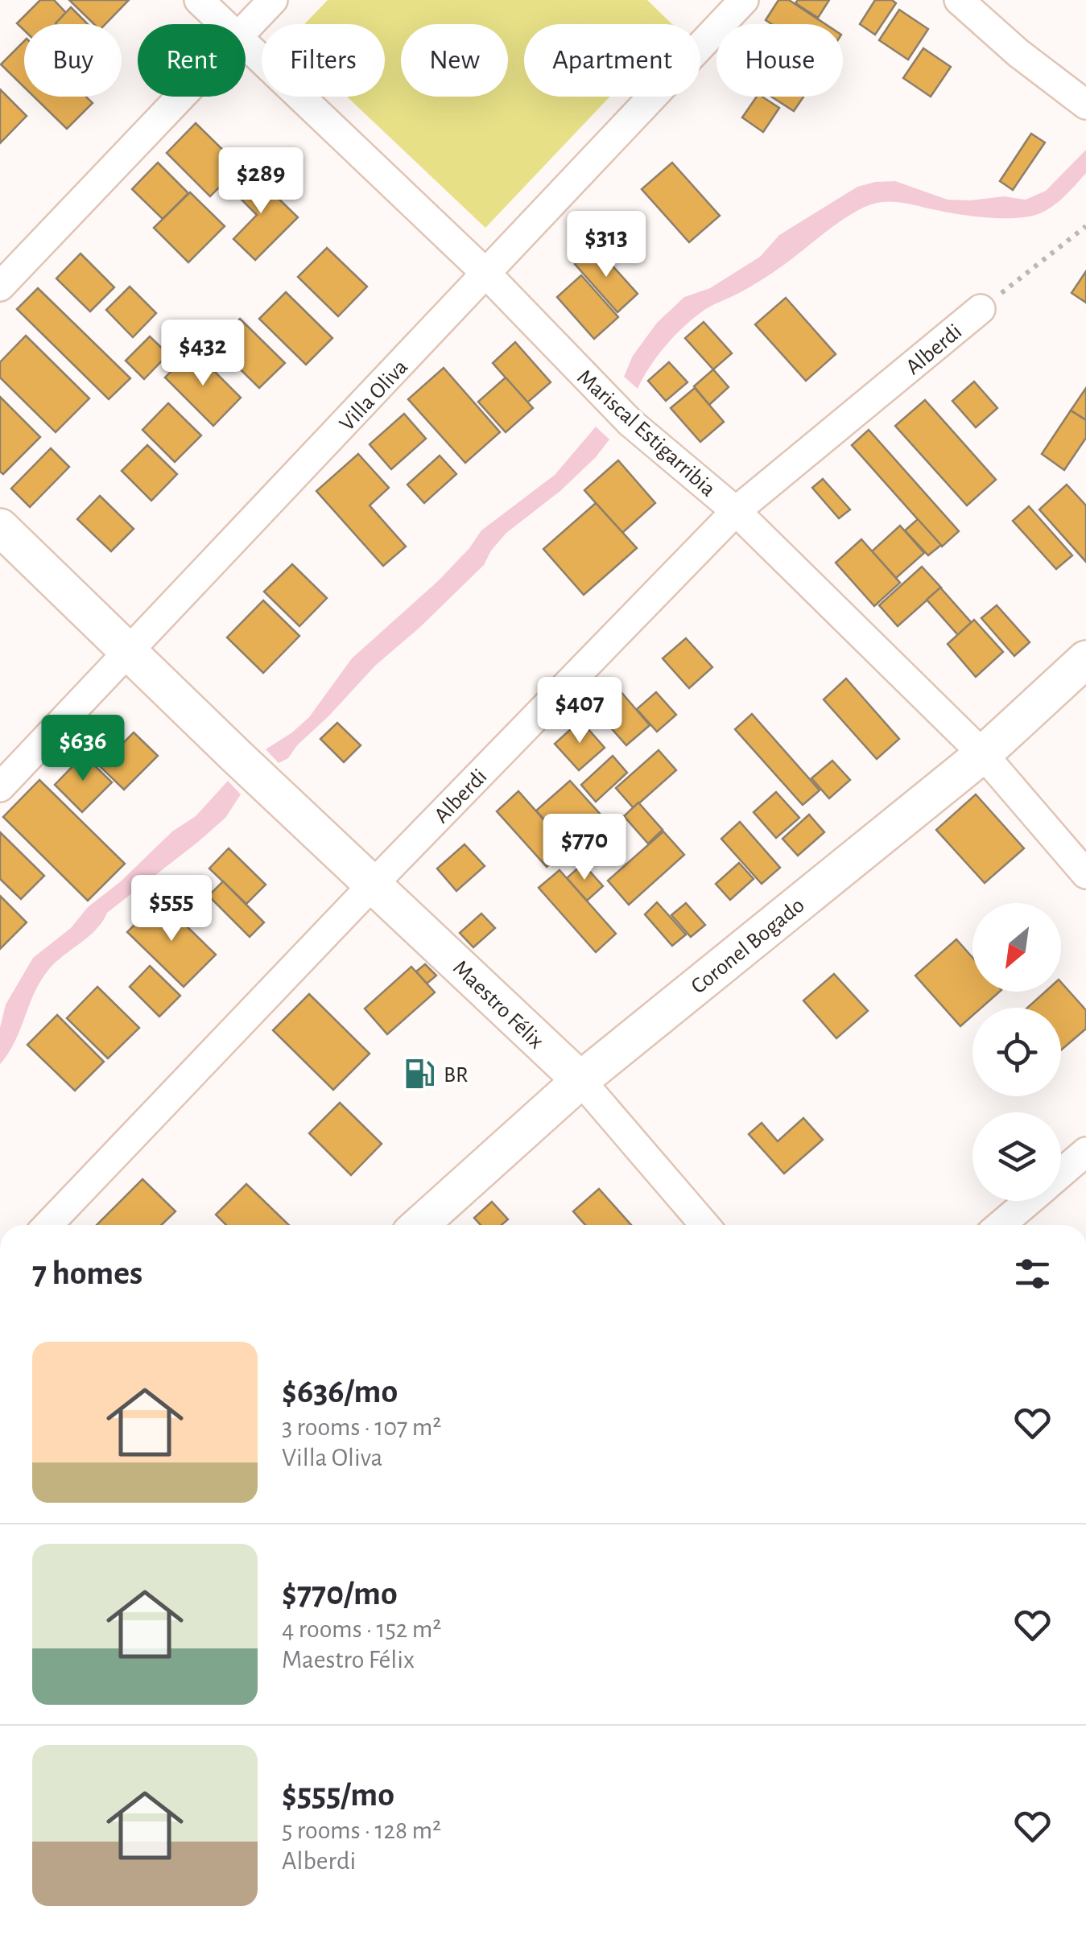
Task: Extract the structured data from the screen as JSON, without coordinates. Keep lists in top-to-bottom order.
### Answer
{
  "streets": {
    "street": [
      "Alberdi",
      "Villa Oliva",
      "Mariscal Estigarribia",
      "Coronel Bogado",
      "Maestro Félix"
    ]
  },
  "crossings": [
    ["Alberdi", "Mariscal Estigarribia"],
    ["Alberdi", "Maestro Félix"],
    ["Villa Oliva", "Mariscal Estigarribia"],
    ["Villa Oliva", "Maestro Félix"],
    ["Mariscal Estigarribia", "Coronel Bogado"],
    ["Coronel Bogado", "Maestro Félix"]
  ],
  "places": {
    "fuel station": ["BR"]
  },
  "north": "bottom left",
  "page": {
    "chip": [
      "Buy",
      "Rent",
      "Filters",
      "New",
      "Apartment",
      "House"
    ],
    "price": [
      "$289",
      "$313",
      "$432",
      "$407",
      "$636",
      "$770",
      "$555"
    ],
    "heading": "7 homes",
    "list": [
      {
        "name": "$636/mo",
        "note": "3 rooms · 107 m² · Villa Oliva"
      },
      {
        "name": "$770/mo",
        "note": "4 rooms · 152 m² · Maestro Félix"
      },
      {
        "name": "$555/mo",
        "note": "5 rooms · 128 m² · Alberdi"
      }
    ]
  }
}
